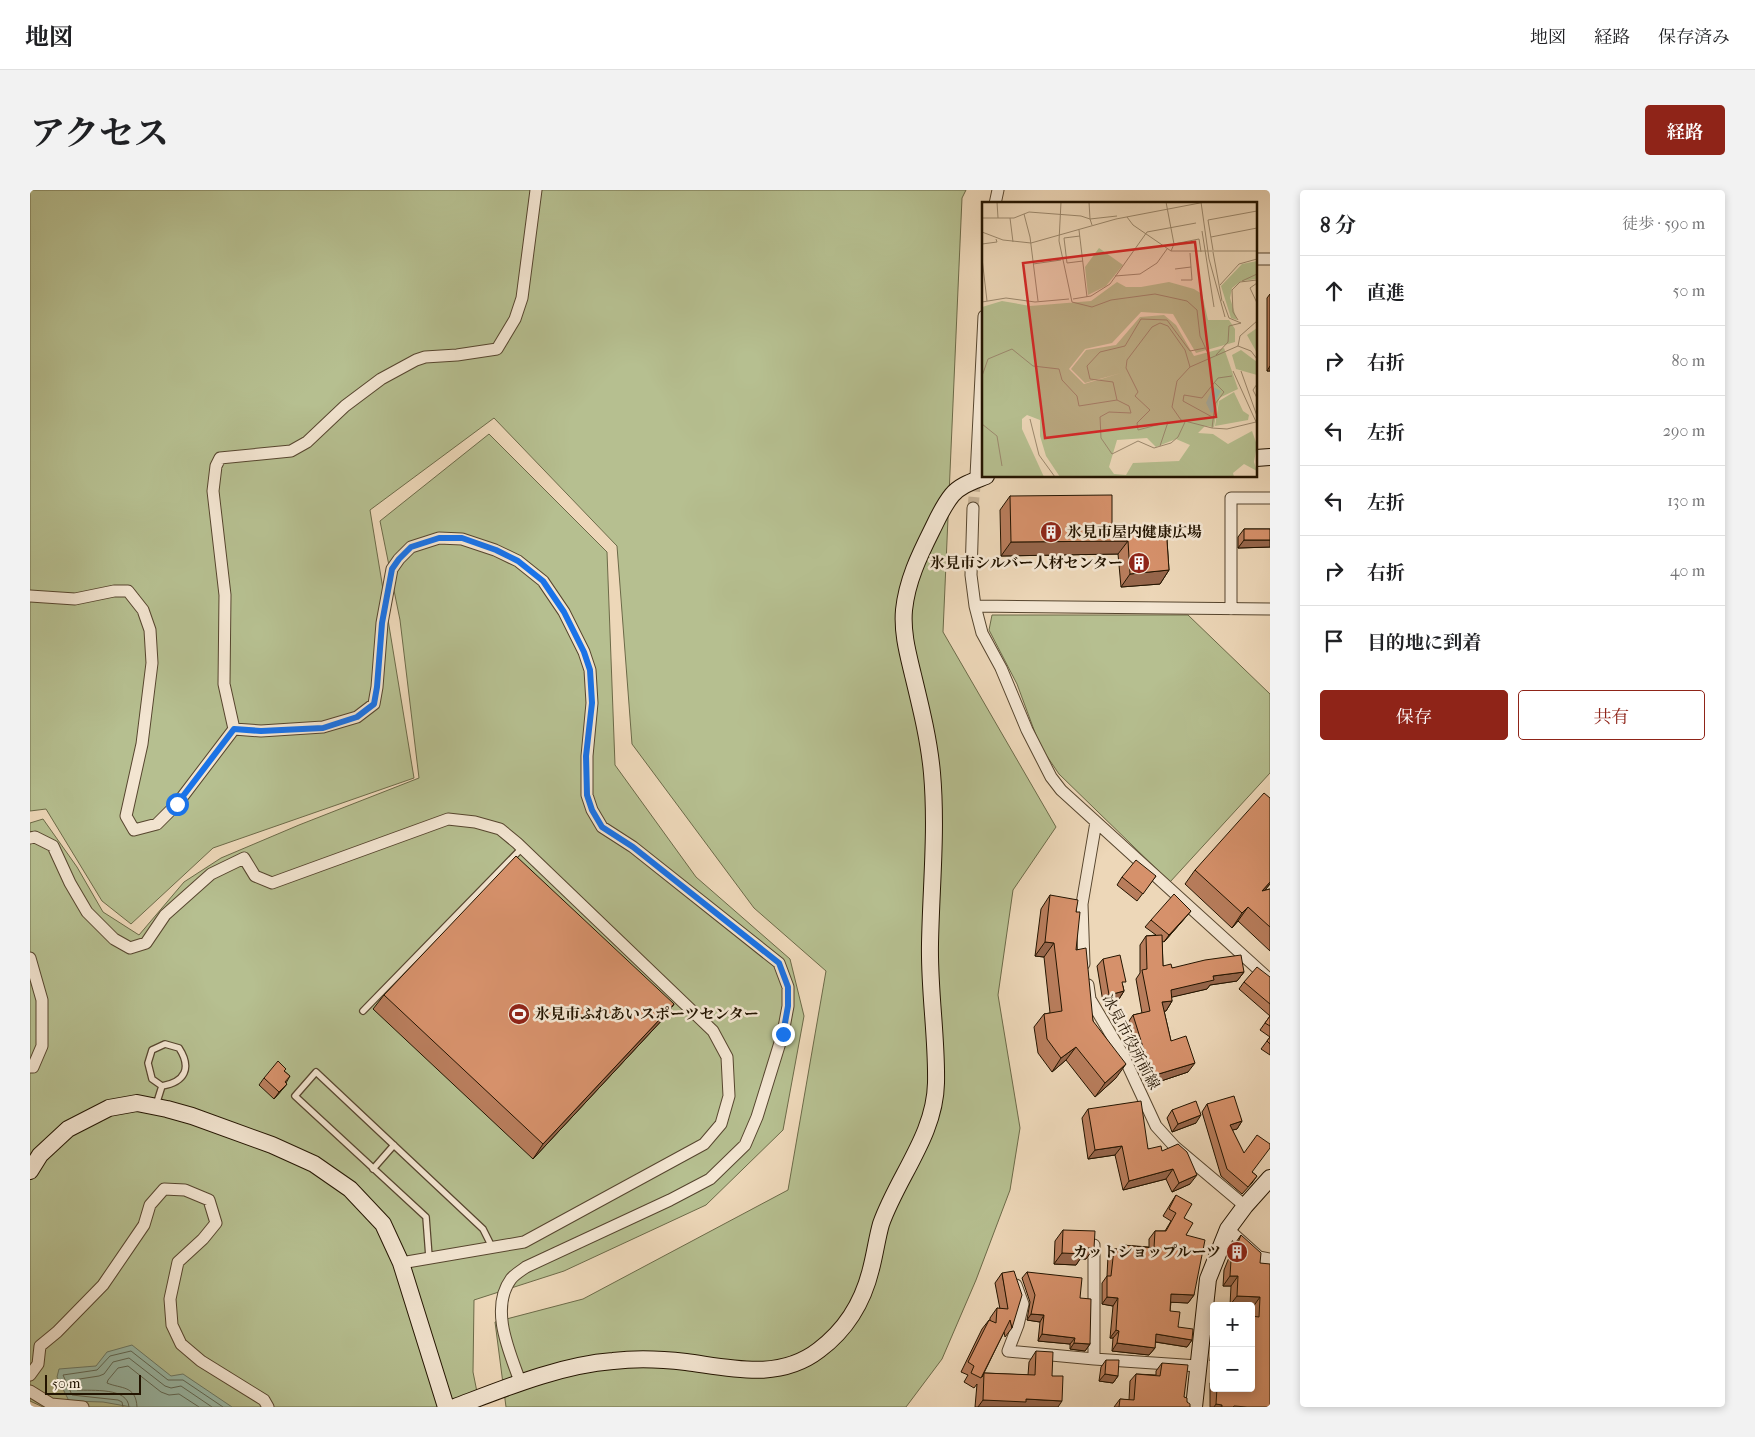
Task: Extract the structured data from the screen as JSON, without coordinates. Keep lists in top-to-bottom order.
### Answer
{
  "streets": {
    "street": ["冰見市役所前線"]
  },
  "places": {
    "building": ["氷見市屋内健康広場", "氷見市シルバー人材センター", "カットショップルーツ"],
    "sports": ["氷見市ふれあいスポーツセンター"]
  },
  "scale_bar": "50 m",
  "page": {
    "header": "地図",
    "nav": ["地図", "経路", "保存済み"],
    "title": "アクセス",
    "buttons": [
      "経路",
      ["保存", "共有"]
    ],
    "heading": ["8 分", "徒歩 · 590 m"],
    "list": [
      ["直進", "50 m"],
      ["右折", "80 m"],
      ["左折", "290 m"],
      ["左折", "130 m"],
      ["右折", "40 m"],
      "目的地に到着"
    ],
    "map_buttons": ["+", "−"],
    "scale": "50 m"
  }
}
